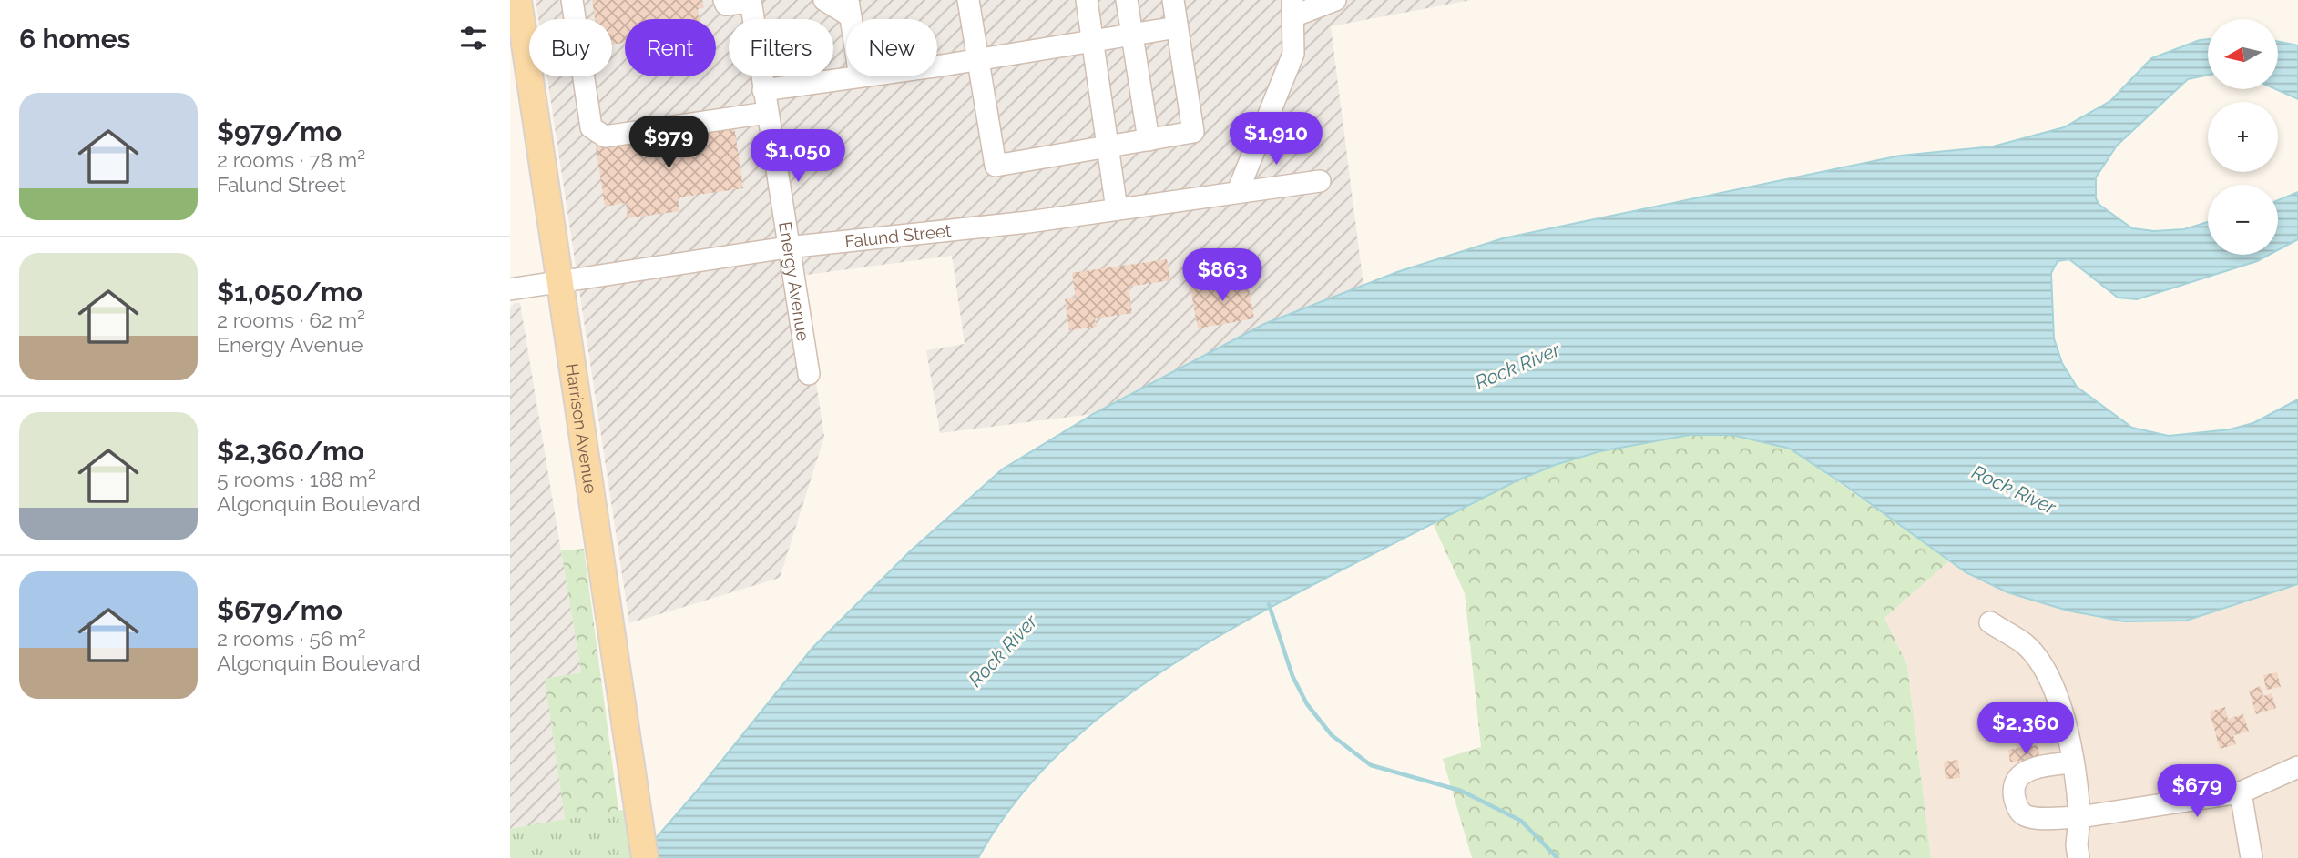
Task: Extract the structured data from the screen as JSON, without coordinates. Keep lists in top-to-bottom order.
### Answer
{
  "streets": {
    "main road": ["Harrison Avenue"],
    "street": ["Falund Street", "Energy Avenue"]
  },
  "crossings": [
    ["Falund Street", "Energy Avenue"],
    ["Falund Street", "Harrison Avenue"]
  ],
  "water": ["Rock River"],
  "north": "left",
  "page": {
    "heading": "6 homes",
    "map_buttons": ["+", "−"],
    "chip": [
      "Buy",
      "Rent",
      "Filters",
      "New"
    ],
    "list": [
      {
        "name": "$979/mo",
        "note": "2 rooms · 78 m² · Falund Street"
      },
      {
        "name": "$1,050/mo",
        "note": "2 rooms · 62 m² · Energy Avenue"
      },
      {
        "name": "$2,360/mo",
        "note": "5 rooms · 188 m² · Algonquin Boulevard"
      },
      {
        "name": "$679/mo",
        "note": "2 rooms · 56 m² · Algonquin Boulevard"
      }
    ],
    "price": [
      "$1,910",
      "$979",
      "$1,050",
      "$863",
      "$2,360",
      "$679"
    ]
  }
}
